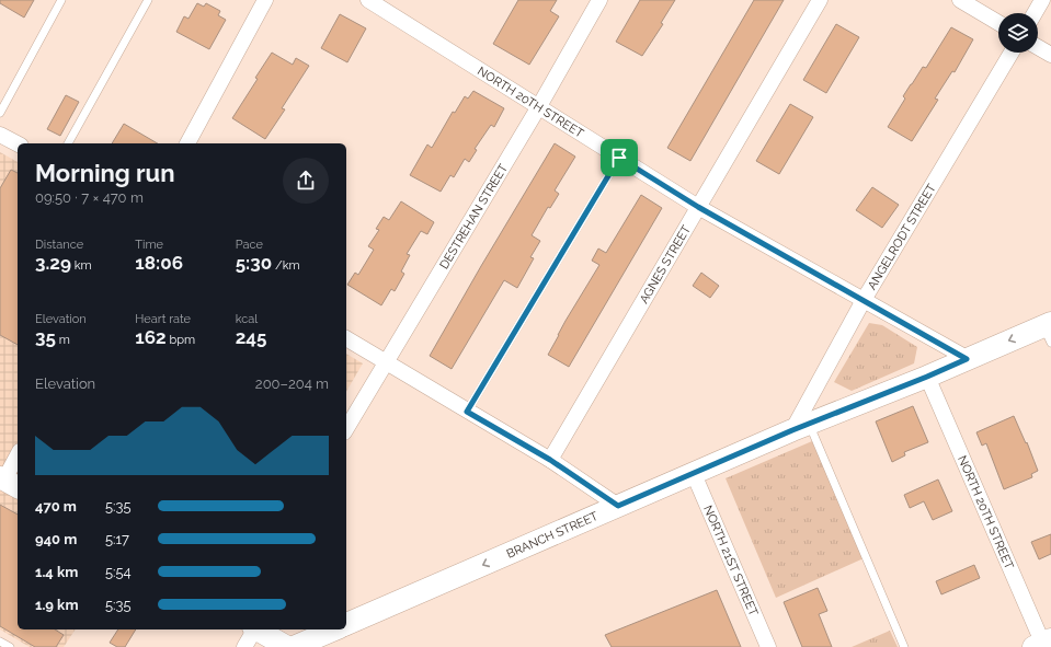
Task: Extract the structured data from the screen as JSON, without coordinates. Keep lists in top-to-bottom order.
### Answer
{
  "streets": {
    "street": [
      "NORTH 20TH STREET",
      "DESTREHAN STREET",
      "ANGELRODT STREET",
      "AGNES STREET",
      "BRANCH STREET",
      "NORTH 21ST STREET"
    ]
  },
  "crossings": [
    ["NORTH 20TH STREET", "DESTREHAN STREET"],
    ["NORTH 20TH STREET", "ANGELRODT STREET"],
    ["NORTH 20TH STREET", "AGNES STREET"],
    ["NORTH 20TH STREET", "BRANCH STREET"],
    ["ANGELRODT STREET", "BRANCH STREET"],
    ["BRANCH STREET", "NORTH 21ST STREET"]
  ],
  "one_way": ["BRANCH STREET"],
  "page": {
    "heading": ["Morning run", "09:50 · 7 × 470 m"],
    "stats": [
      ["Distance", "3.29 km"],
      ["Time", "18:06"],
      ["Pace", "5:30 /km"],
      ["Elevation", "35 m"],
      ["Heart rate", "162 bpm"],
      ["kcal", "245"]
    ],
    "chart": ["Elevation", "200–204 m"],
    "list": [
      {
        "name": "470 m",
        "note": "5:35"
      },
      {
        "name": "940 m",
        "note": "5:17"
      },
      {
        "name": "1.4 km",
        "note": "5:54"
      },
      {
        "name": "1.9 km",
        "note": "5:35"
      }
    ]
  }
}
